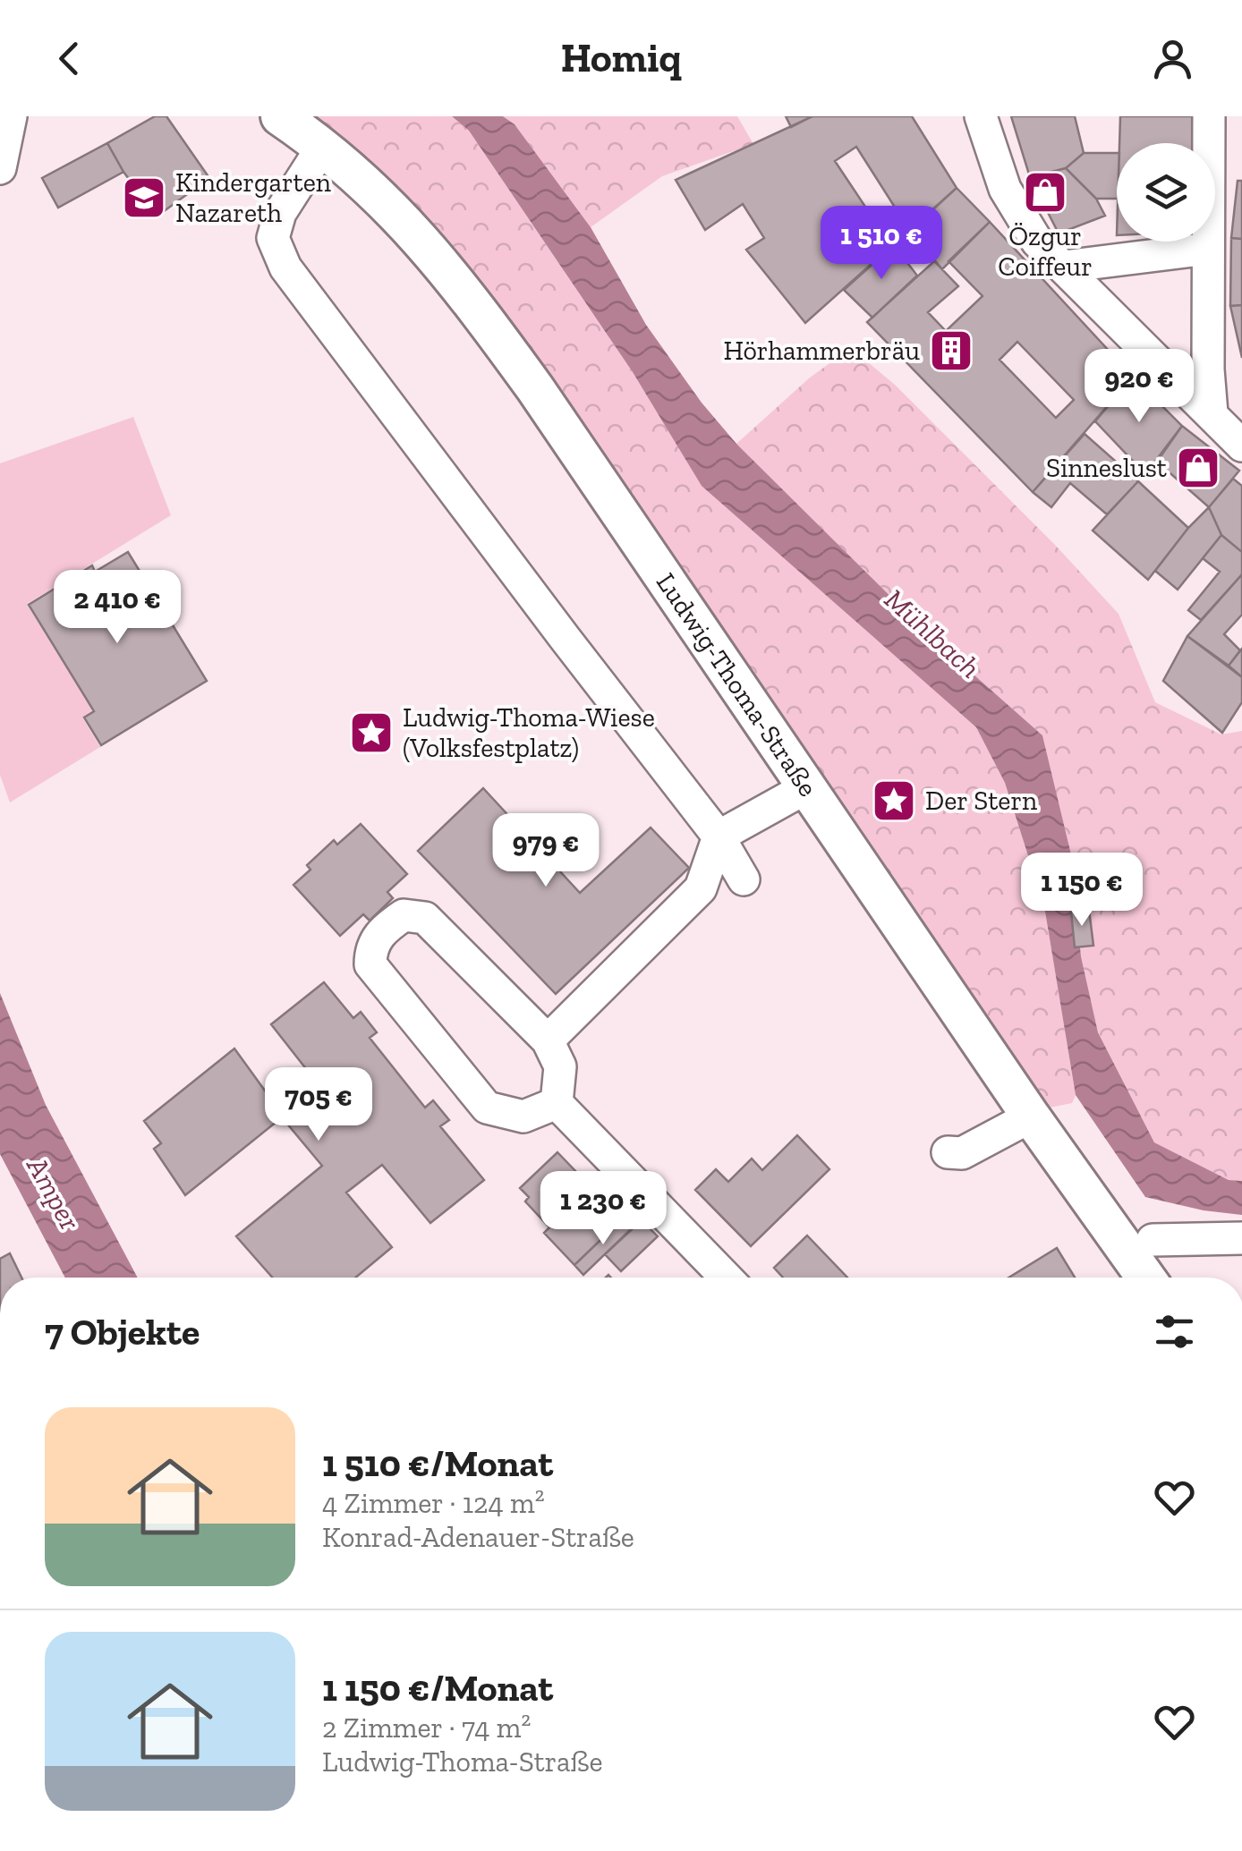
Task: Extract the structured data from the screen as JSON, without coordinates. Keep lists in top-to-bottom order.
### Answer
{
  "streets": {
    "main road": ["Ludwig-Thoma-Straße"]
  },
  "water": ["Mühlbach", "Amper"],
  "places": {
    "shop": ["Özgur Coiffeur", "Sinneslust"],
    "school or university": ["Kindergarten Nazareth"],
    "building": ["Hörhammerbräu"],
    "place": ["Ludwig-Thoma-Wiese (Volksfestplatz)", "Der Stern"]
  },
  "page": {
    "header": "Homiq",
    "price": [
      "1 510 €",
      "920 €",
      "2 410 €",
      "979 €",
      "1 150 €",
      "705 €",
      "1 230 €"
    ],
    "heading": "7 Objekte",
    "list": [
      {
        "name": "1 510 €/Monat",
        "note": "4 Zimmer · 124 m² · Konrad-Adenauer-Straße"
      },
      {
        "name": "1 150 €/Monat",
        "note": "2 Zimmer · 74 m² · Ludwig-Thoma-Straße"
      }
    ]
  }
}
